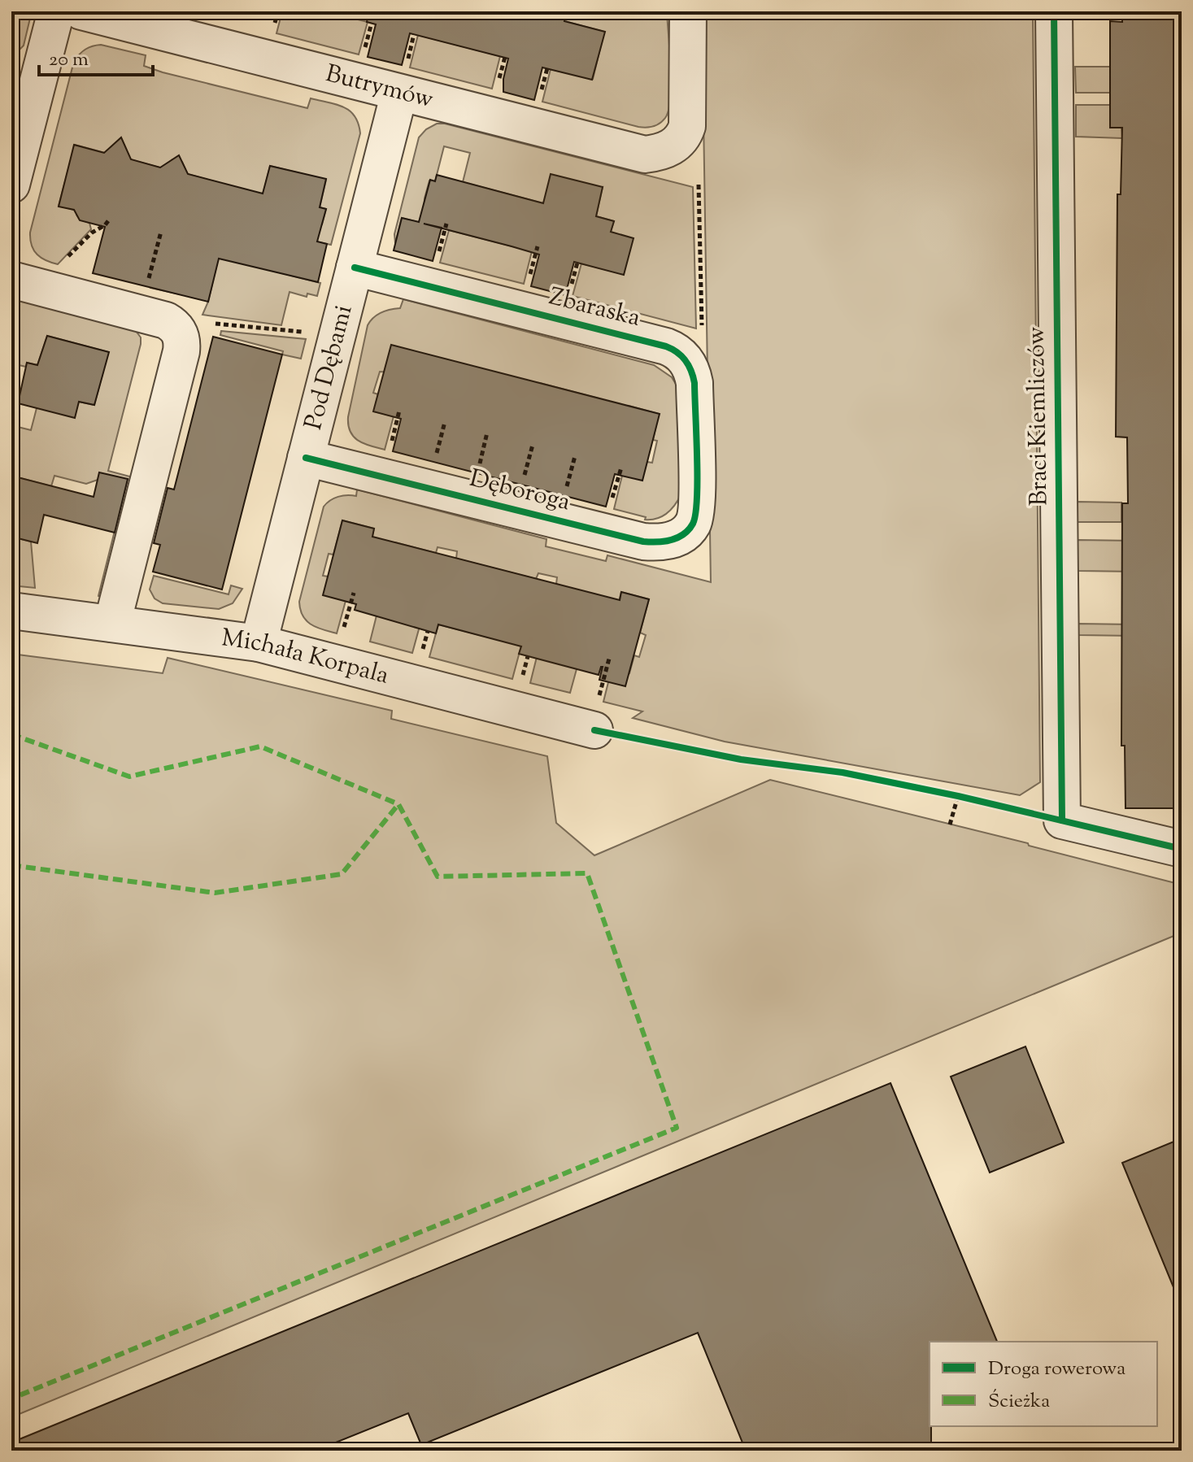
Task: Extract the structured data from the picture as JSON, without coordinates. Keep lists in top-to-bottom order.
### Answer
{
  "streets": {
    "street": [
      "Butrymów",
      "Zbaraska",
      "Pod Dębami",
      "Braci Kiemliczów",
      "Dęboroga",
      "Michała Korpala"
    ]
  },
  "crossings": [
    ["Butrymów", "Pod Dębami"],
    ["Zbaraska", "Pod Dębami"],
    ["Zbaraska", "Dęboroga"],
    ["Pod Dębami", "Dęboroga"],
    ["Pod Dębami", "Michała Korpala"]
  ],
  "legend": ["Droga rowerowa", "Ścieżka"],
  "scale_bar": "20 m"
}
